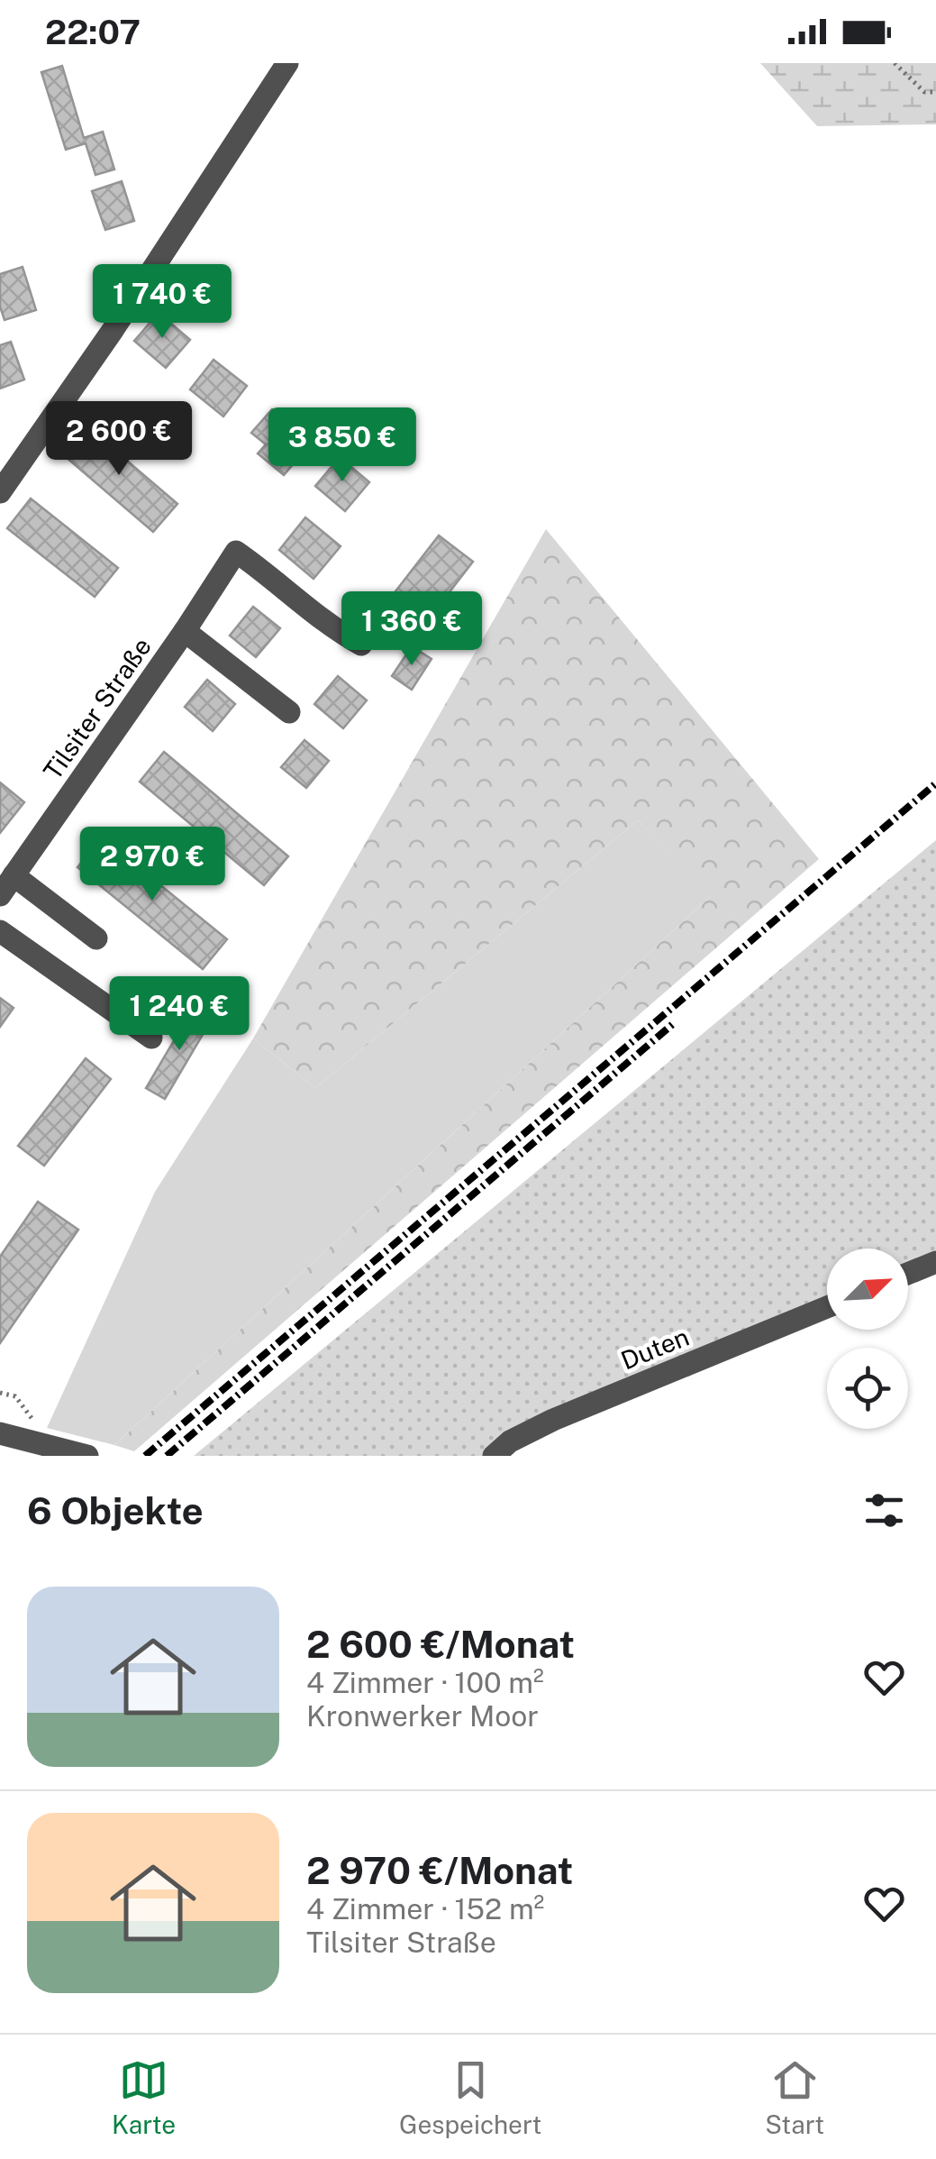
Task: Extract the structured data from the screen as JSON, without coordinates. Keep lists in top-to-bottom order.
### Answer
{
  "streets": {
    "street": ["Tilsiter Straße", "Duten"]
  },
  "north": "top right",
  "page": {
    "status": "22:07",
    "price": [
      "1 740 €",
      "2 600 €",
      "3 850 €",
      "1 360 €",
      "2 970 €",
      "1 240 €"
    ],
    "heading": "6 Objekte",
    "list": [
      {
        "name": "2 600 €/Monat",
        "note": "4 Zimmer · 100 m² · Kronwerker Moor"
      },
      {
        "name": "2 970 €/Monat",
        "note": "4 Zimmer · 152 m² · Tilsiter Straße"
      }
    ],
    "tabs": ["Karte", "Gespeichert", "Start"]
  }
}
